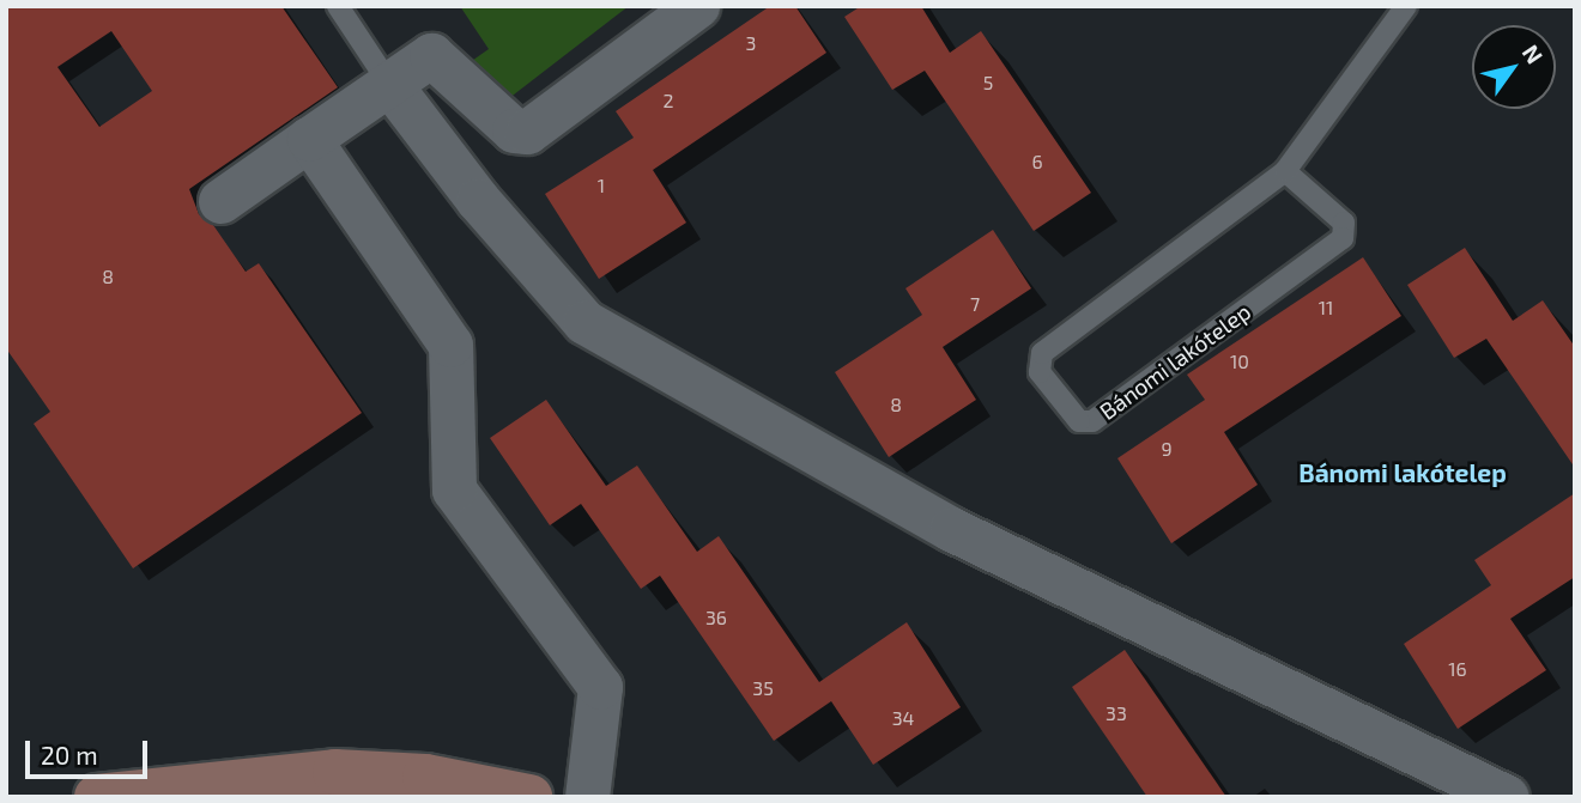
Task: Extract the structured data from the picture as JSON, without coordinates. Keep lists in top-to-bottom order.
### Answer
{
  "streets": {
    "lane": ["Bánomi lakótelep"]
  },
  "districts": ["Bánomi lakótelep"],
  "house_numbers": [
    "3",
    "5",
    "2",
    "6",
    "1",
    "8",
    "7",
    "11",
    "10",
    "8",
    "9",
    "36",
    "16",
    "35",
    "33",
    "34"
  ],
  "scale_bar": "20 m",
  "north": "top right"
}
